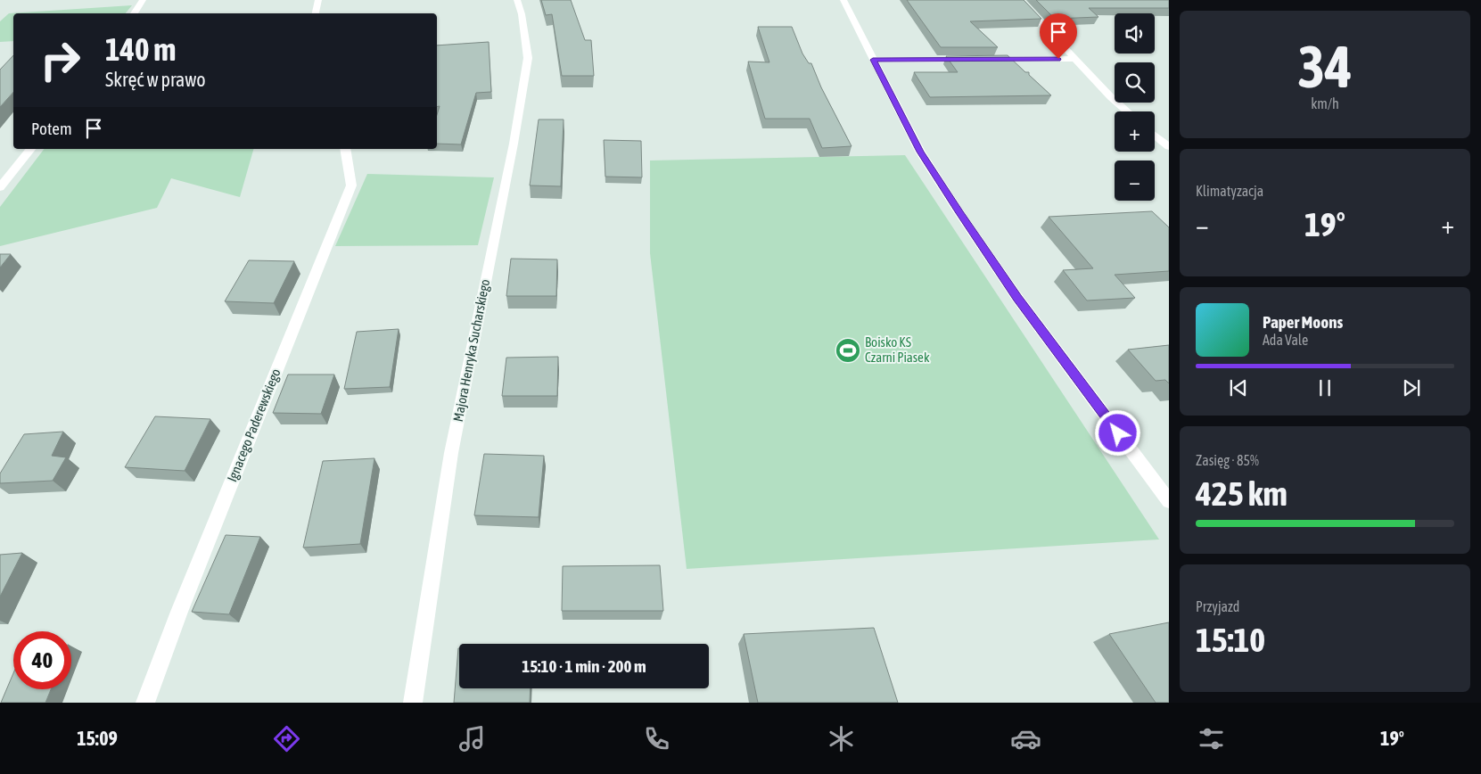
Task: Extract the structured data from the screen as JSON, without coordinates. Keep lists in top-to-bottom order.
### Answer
{
  "streets": {
    "street": ["Majora Henryka Sucharskiego", "Ignacego Paderewskiego"]
  },
  "places": {
    "sports": ["Boisko KS Czarni Piasek"]
  },
  "page": {
    "tile": [
      ["34", "km/h"],
      "Klimatyzacja",
      ["Zasięg · 85%", "425 km"],
      ["Przyjazd", "15:10"]
    ],
    "map_buttons": ["+", "−"],
    "turn": ["140 m", "Skręć w prawo"],
    "then": "Potem",
    "heat": ["−", "19°", "+"],
    "song": ["Paper Moons", "Ada Vale"],
    "limit": "40",
    "trip": "15:10 · 1 min · 200 m",
    "tabs": ["15:09", "19°"]
  }
}
